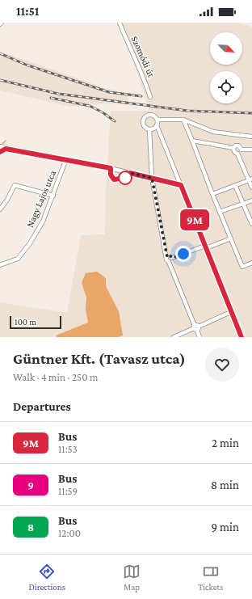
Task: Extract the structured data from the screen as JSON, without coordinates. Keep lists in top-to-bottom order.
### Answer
{
  "streets": {
    "street": ["Szomódi út", "Nagy Lajos utca"]
  },
  "lines": ["bus line 9M"],
  "scale_bar": "100 m",
  "north": "bottom right",
  "page": {
    "status": "11:51",
    "on_map": "9M",
    "scale": "100 m",
    "heading": [
      ["Güntner Kft. (Tavasz utca)", "Walk · 4 min · 250 m"],
      "Departures"
    ],
    "list": [
      {
        "mark": "9M",
        "name": "Bus",
        "note": "11:53",
        "value": "2 min"
      },
      {
        "mark": "9",
        "name": "Bus",
        "note": "11:59",
        "value": "8 min"
      },
      {
        "mark": "8",
        "name": "Bus",
        "note": "12:00",
        "value": "9 min"
      }
    ],
    "tabs": ["Directions", "Map", "Tickets"]
  }
}
